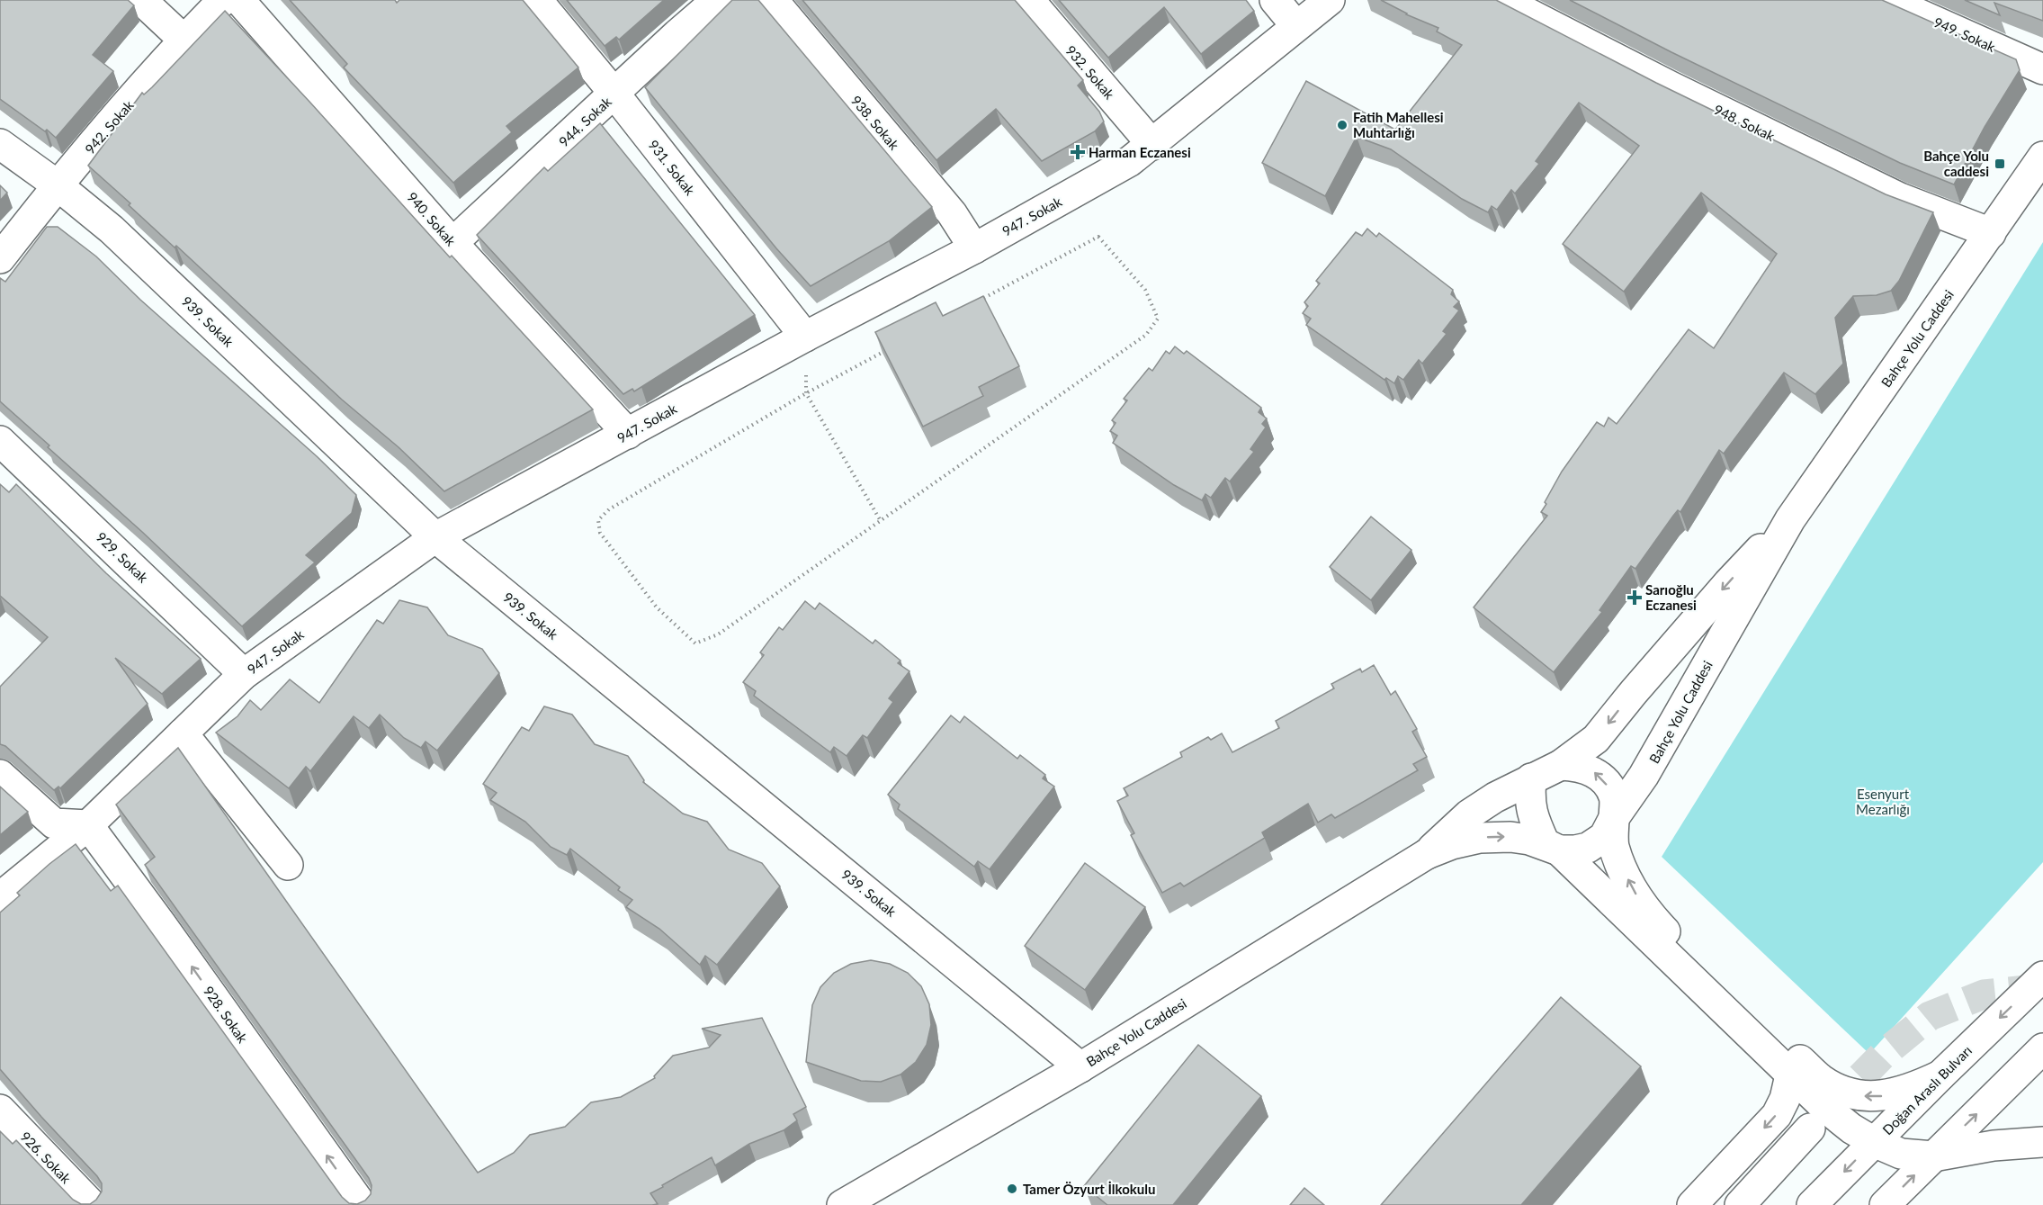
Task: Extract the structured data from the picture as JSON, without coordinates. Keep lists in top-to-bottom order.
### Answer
{
  "streets": {
    "main road": [
      "949. Sokak",
      "932. Sokak",
      "944. Sokak",
      "938. Sokak",
      "948. Sokak",
      "942. Sokak",
      "931. Sokak",
      "947. Sokak",
      "940. Sokak",
      "939. Sokak",
      "Bahçe Yolu Caddesi",
      "929. Sokak",
      "928. Sokak",
      "Doğan Araslı Bulvarı",
      "926. Sokak"
    ]
  },
  "crossings": [
    ["932. Sokak", "947. Sokak"],
    ["944. Sokak", "931. Sokak"],
    ["944. Sokak", "940. Sokak"],
    ["938. Sokak", "947. Sokak"],
    ["948. Sokak", "Bahçe Yolu Caddesi"],
    ["942. Sokak", "939. Sokak"],
    ["931. Sokak", "947. Sokak"],
    ["947. Sokak", "940. Sokak"],
    ["947. Sokak", "939. Sokak"],
    ["947. Sokak", "929. Sokak"],
    ["947. Sokak", "928. Sokak"],
    ["939. Sokak", "Bahçe Yolu Caddesi"]
  ],
  "parks": ["Esenyurt Mezarlığı"],
  "places": {
    "other": ["Fatih Mahellesi Muhtarlığı", "Tamer Özyurt İlkokulu"],
    "health": ["Harman Eczanesi", "Sarıoğlu Eczanesi"],
    "transit": ["Bahçe Yolu caddesi"]
  }
}
